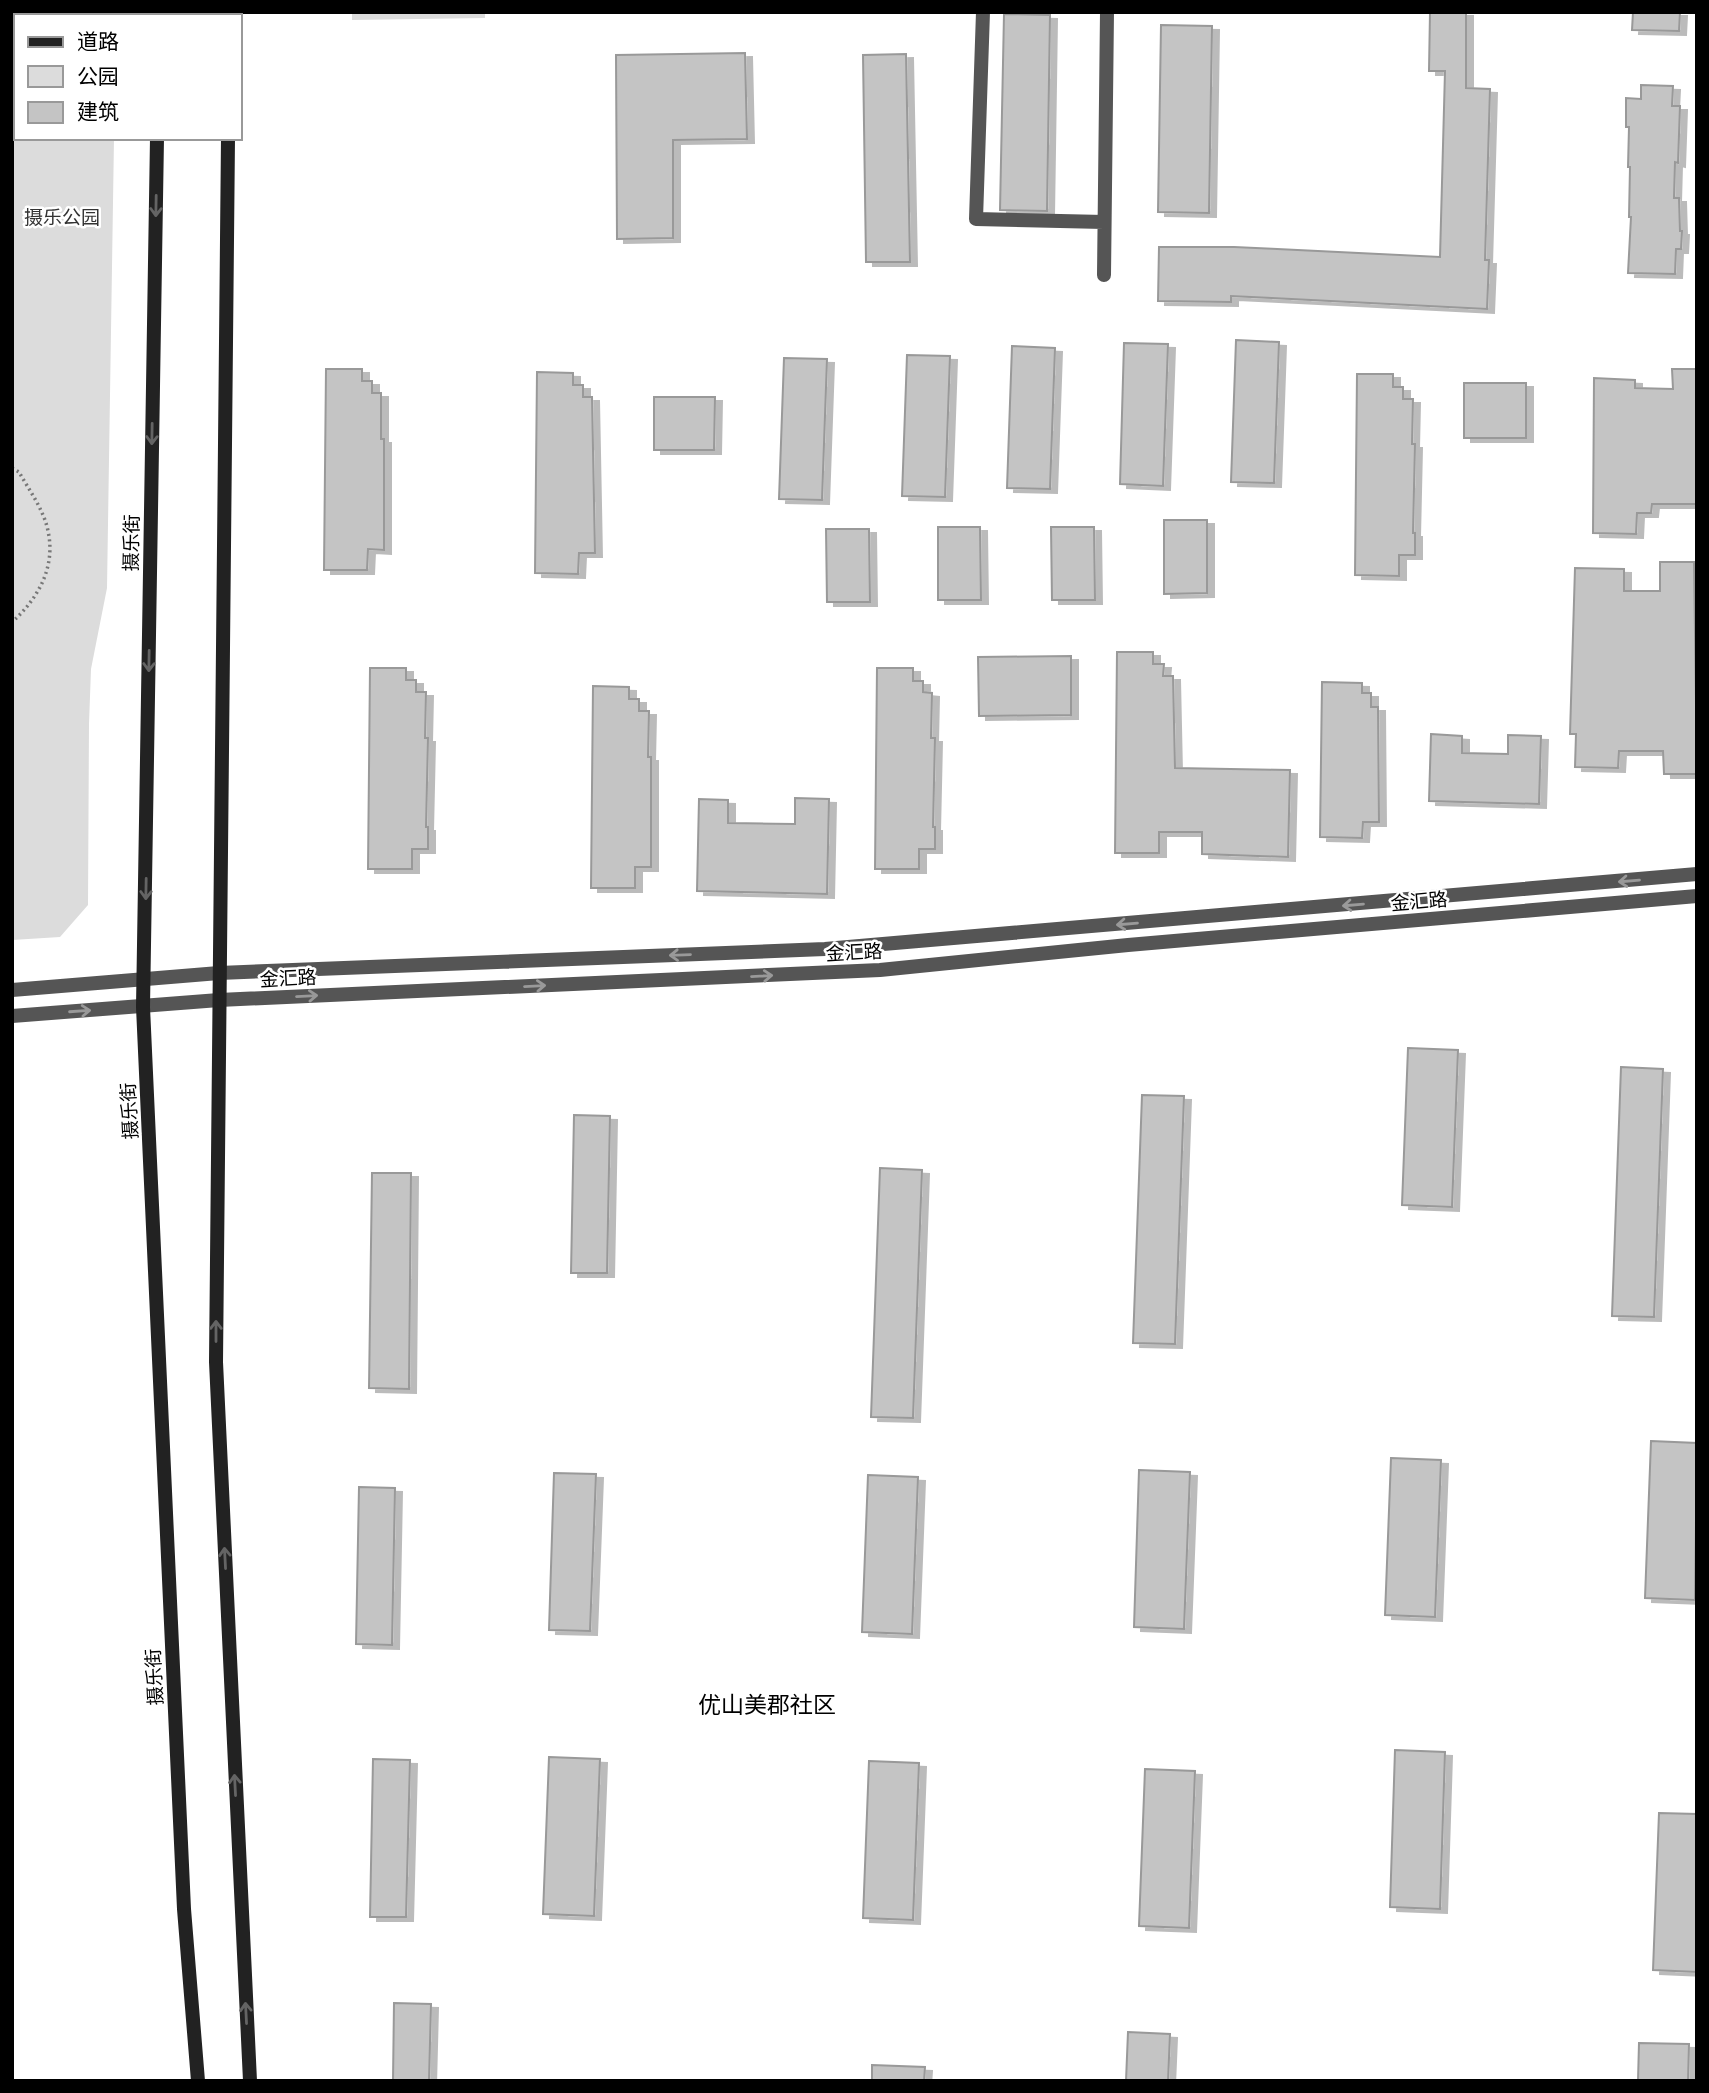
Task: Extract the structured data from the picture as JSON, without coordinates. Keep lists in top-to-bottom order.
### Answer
{
  "streets": {
    "main road": ["摄乐街"],
    "street": ["金汇路"]
  },
  "crossings": [
    ["摄乐街", "金汇路"]
  ],
  "districts": ["优山美郡社区"],
  "parks": ["摄乐公园"],
  "legend": ["道路", "公园", "建筑"]
}
